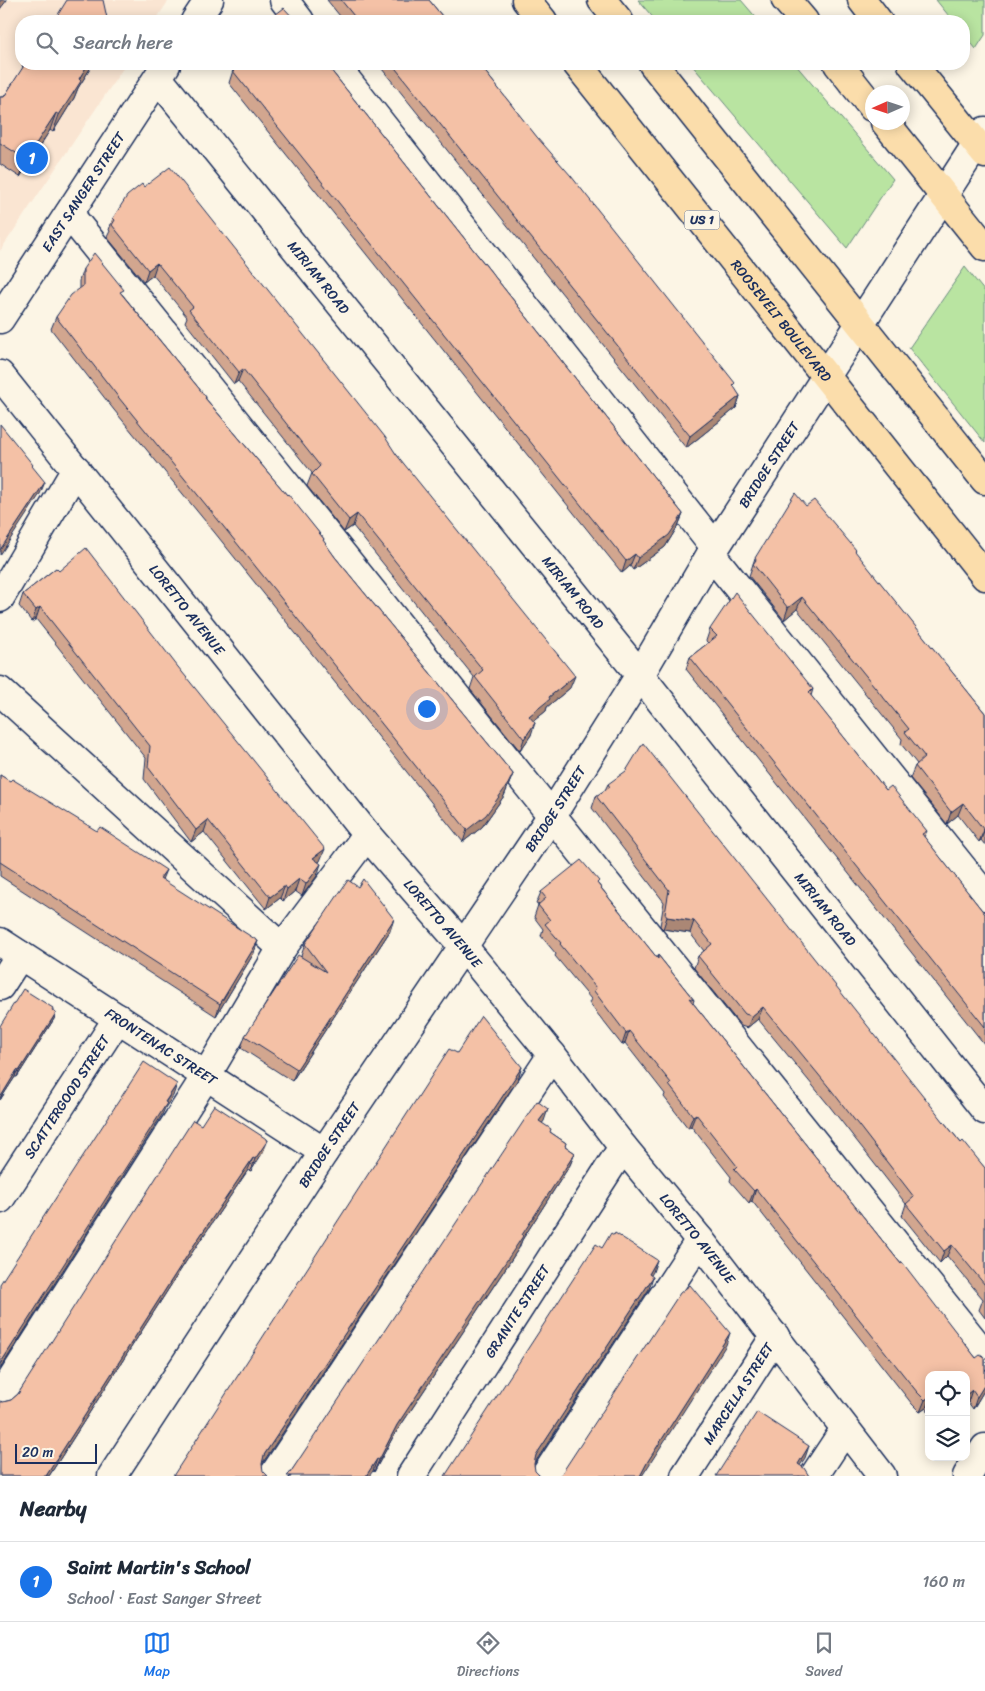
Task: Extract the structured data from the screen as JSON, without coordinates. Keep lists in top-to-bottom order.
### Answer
{
  "streets": {
    "highway": ["US 1", "ROOSEVELT BOULEVARD"],
    "street": [
      "EAST SANGER STREET",
      "MIRIAM ROAD",
      "BRIDGE STREET",
      "LORETTO AVENUE",
      "FRONTENAC STREET",
      "SCATTERGOOD STREET",
      "GRANITE STREET",
      "MARCELLA STREET"
    ]
  },
  "crossings": [
    ["EAST SANGER STREET", "MIRIAM ROAD"],
    ["MIRIAM ROAD", "BRIDGE STREET"],
    ["ROOSEVELT BOULEVARD", "BRIDGE STREET"],
    ["BRIDGE STREET", "LORETTO AVENUE"],
    ["BRIDGE STREET", "FRONTENAC STREET"],
    ["LORETTO AVENUE", "GRANITE STREET"],
    ["LORETTO AVENUE", "MARCELLA STREET"],
    ["FRONTENAC STREET", "SCATTERGOOD STREET"]
  ],
  "scale_bar": "20 m",
  "north": "left",
  "page": {
    "search": "Search here",
    "pins": "1",
    "scale": "20 m",
    "heading": "Nearby",
    "list": [
      {
        "mark": "1",
        "name": "Saint Martin's School",
        "note": "School · East Sanger Street",
        "value": "160 m"
      }
    ],
    "nav": ["Map", "Directions", "Saved"]
  }
}
